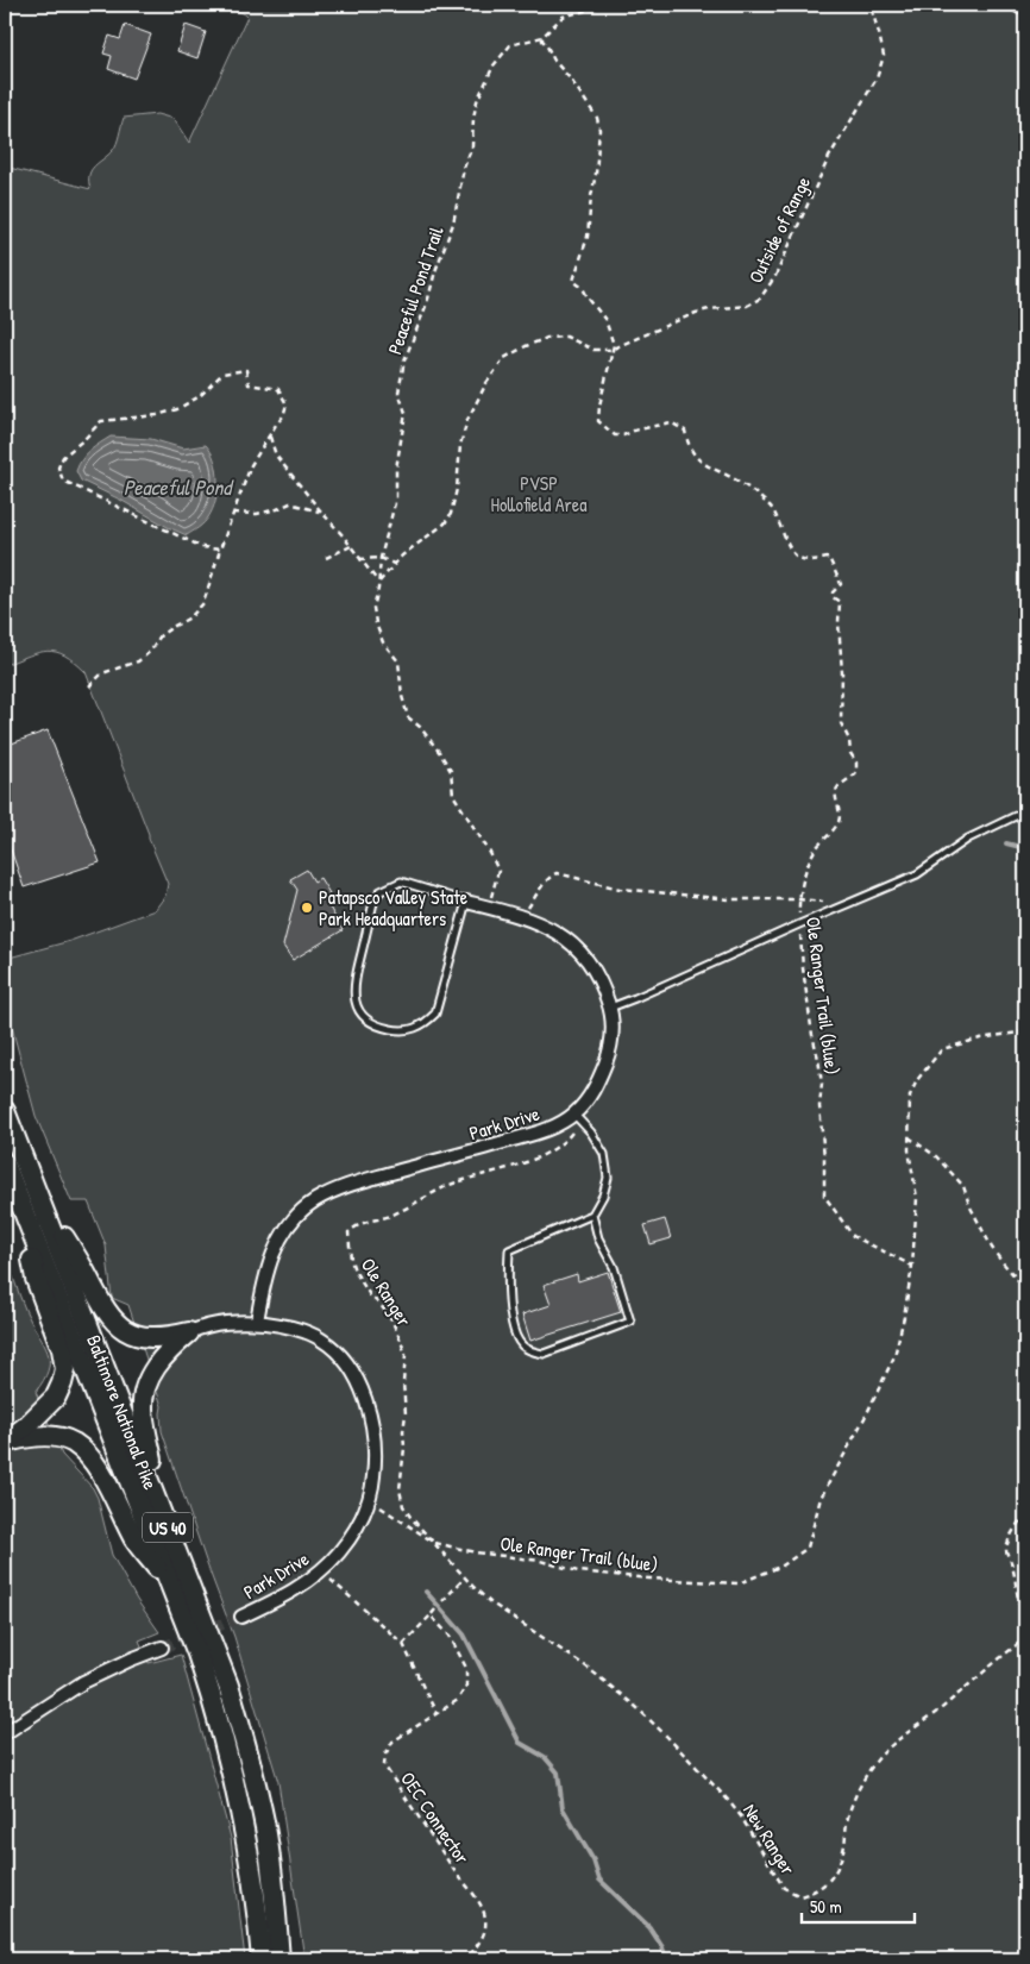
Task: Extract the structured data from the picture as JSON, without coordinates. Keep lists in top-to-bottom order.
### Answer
{
  "streets": {
    "main road": ["Baltimore National Pike", "US 40"],
    "street": ["Park Drive"],
    "path": [
      "Outside of Range",
      "Peaceful Pond Trail",
      "Ole Ranger Trail (blue)",
      "Ole Ranger",
      "OEC Connector",
      "New Ranger"
    ]
  },
  "crossings": [
    ["Outside of Range", "Peaceful Pond Trail"],
    ["Outside of Range", "Ole Ranger Trail (blue)"],
    ["Peaceful Pond Trail", "Park Drive"],
    ["Ole Ranger Trail (blue)", "Park Drive"],
    ["Ole Ranger Trail (blue)", "Ole Ranger"],
    ["Ole Ranger Trail (blue)", "New Ranger"],
    ["Park Drive", "Ole Ranger"],
    ["Ole Ranger", "New Ranger"]
  ],
  "water": ["Peaceful Pond"],
  "parks": ["PVSP Hollofield Area"],
  "places": ["Patapsco Valley State Park Headquarters"],
  "scale_bar": "50 m"
}
